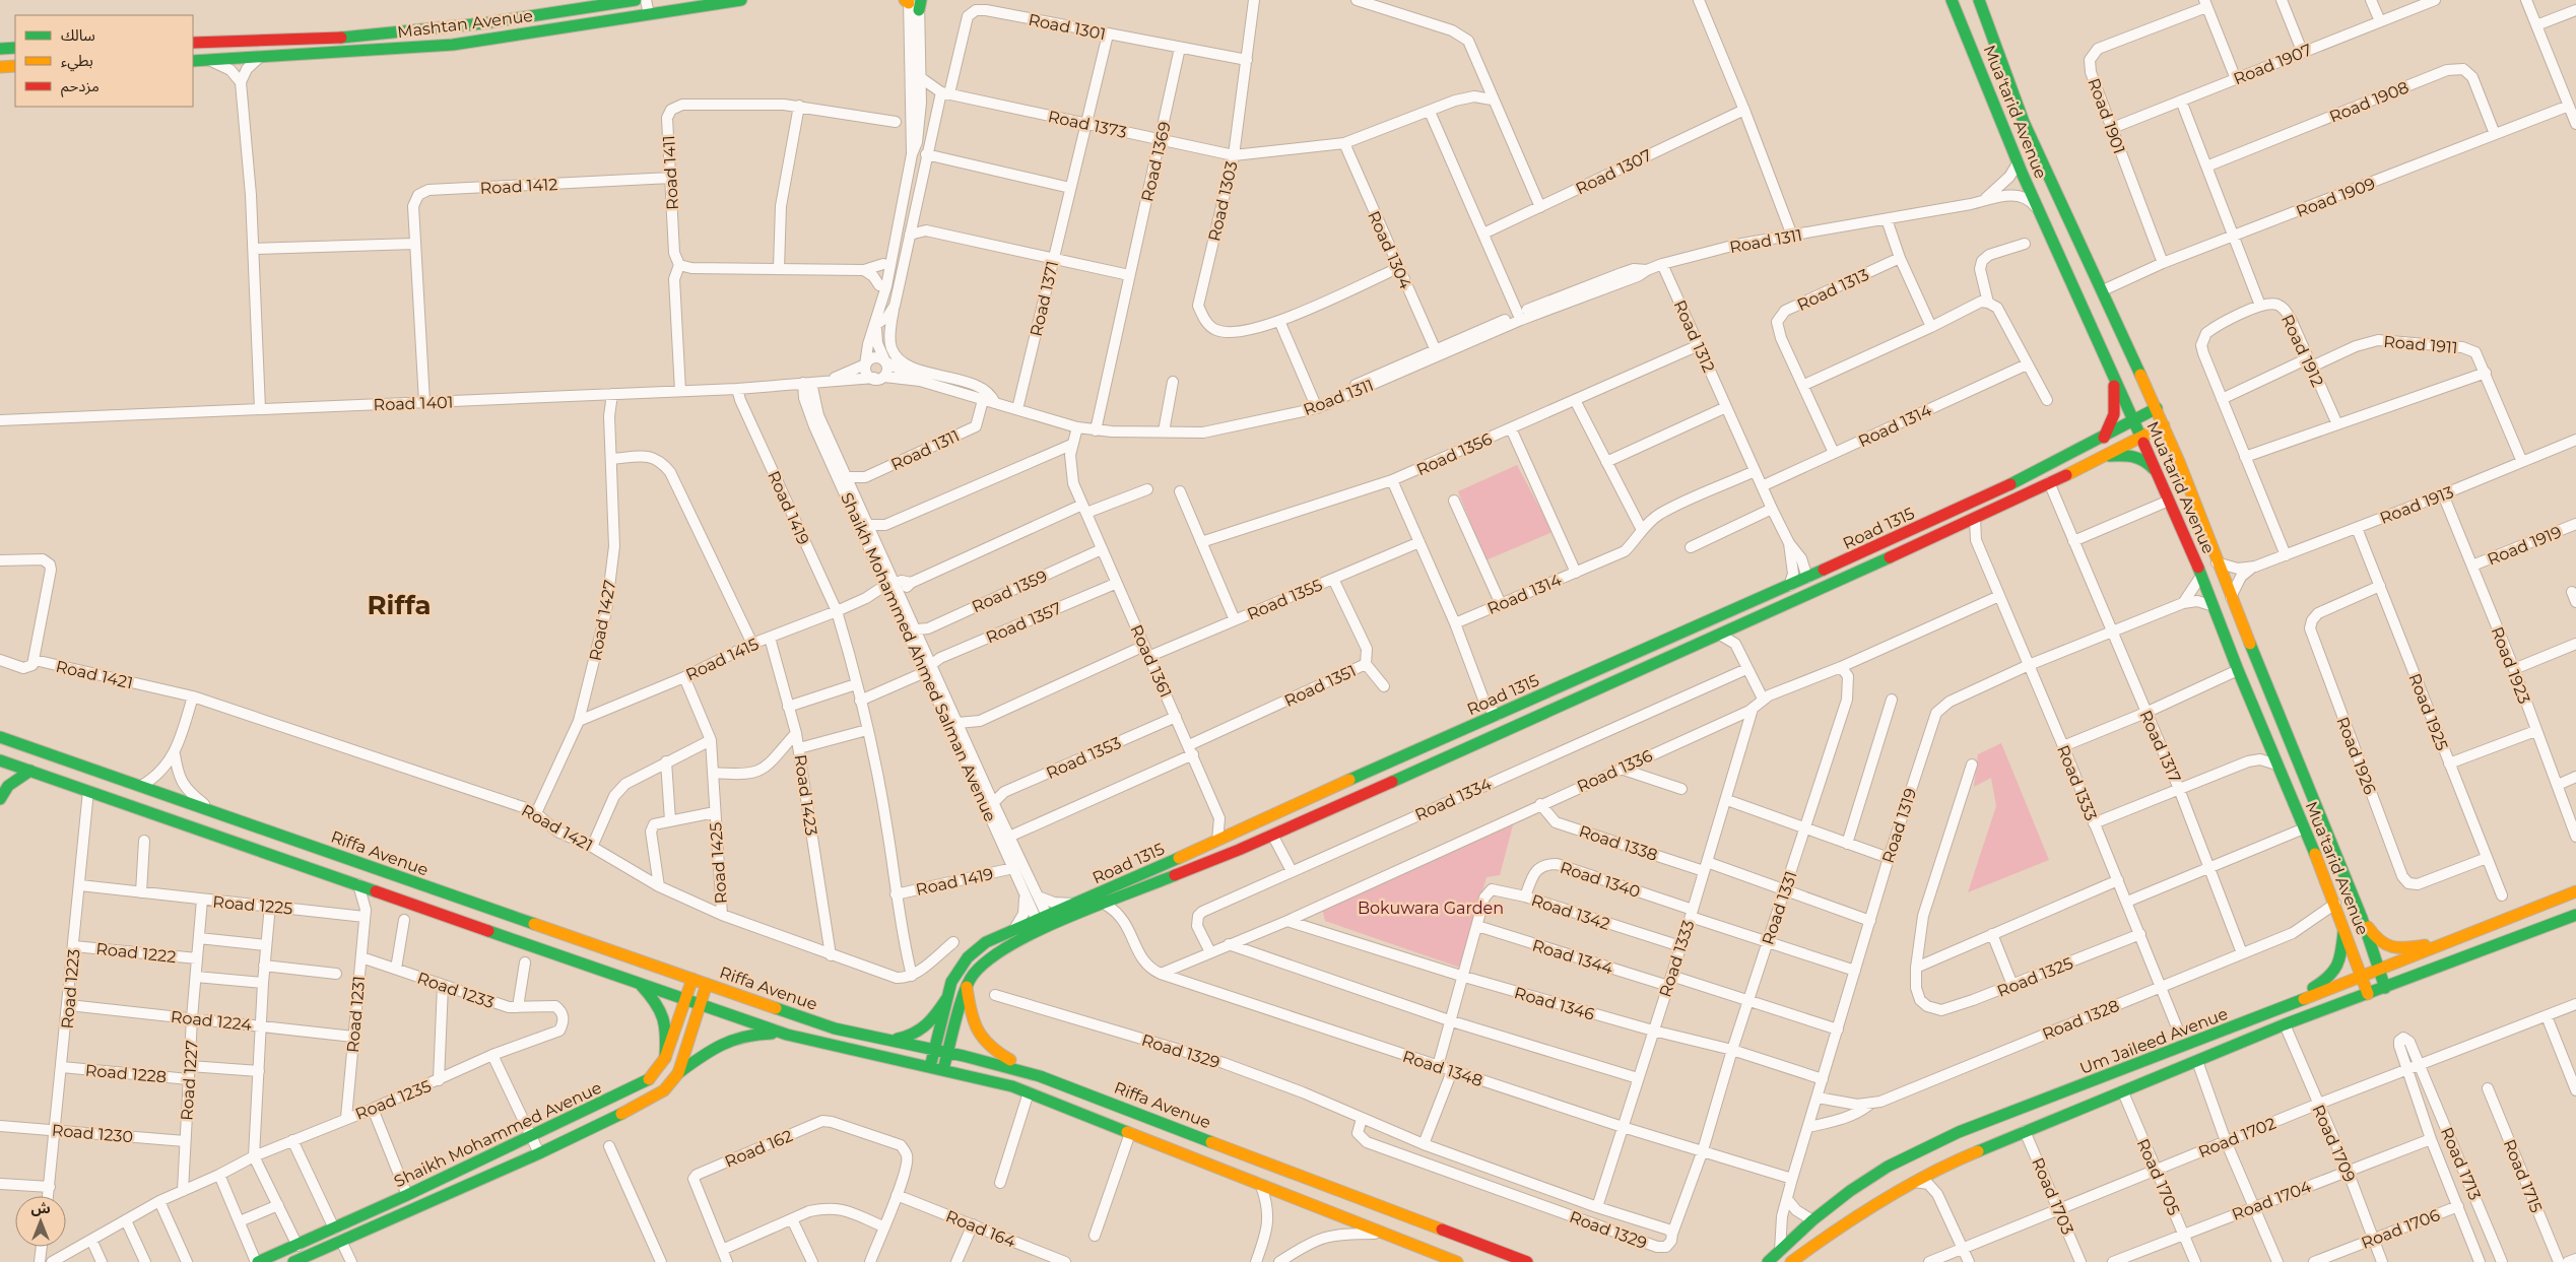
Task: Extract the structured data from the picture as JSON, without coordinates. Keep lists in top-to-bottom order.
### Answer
{
  "streets": {
    "street": [
      "Mashtan Avenue",
      "Road 1301",
      "Road 1907",
      "Road 1908",
      "Mua'tarid Avenue",
      "Road 1901",
      "Road 1373",
      "Road 1369",
      "Road 1307",
      "Road 1411",
      "Road 1412",
      "Road 1909",
      "Road 1303",
      "Road 1311",
      "Road 1304",
      "Road 1313",
      "Road 1371",
      "Road 1312",
      "Road 1911",
      "Road 1912",
      "Road 1401",
      "Road 1314",
      "Road 1356",
      "Road 1913",
      "Road 1419",
      "Road 1315",
      "Road 1919",
      "Road 1359",
      "Road 1355",
      "Road 1427",
      "Road 1357",
      "Shaikh Mohammed Ahmed Salman Avenue",
      "Road 1415",
      "Road 1361",
      "Road 1923",
      "Road 1421",
      "Road 1351",
      "Road 1925",
      "Road 1317",
      "Road 1926",
      "Road 1353",
      "Road 1336",
      "Road 1333",
      "Road 1423",
      "Road 1334",
      "Road 1319",
      "Road 1338",
      "Riffa Avenue",
      "Road 1425",
      "Road 1340",
      "Road 1225",
      "Road 1331",
      "Road 1342",
      "Road 1222",
      "Road 1344",
      "Road 1325",
      "Road 1223",
      "Road 1233",
      "Road 1346",
      "Road 1231",
      "Road 1328",
      "Road 1224",
      "Um Jaileed Avenue",
      "Road 1329",
      "Road 1348",
      "Road 1228",
      "Road 1227",
      "Road 1235",
      "Road 1230",
      "Shaikh Mohammed Avenue",
      "Road 1702",
      "Road 1709",
      "Road 162",
      "Road 1713",
      "Road 1715",
      "Road 1705",
      "Road 1703",
      "Road 1704",
      "Road 164",
      "Road 1706"
    ]
  },
  "crossings": [
    ["Road 1301", "Road 1373"],
    ["Road 1301", "Road 1369"],
    ["Road 1301", "Road 1303"],
    ["Road 1301", "Road 1311"],
    ["Road 1301", "Road 1371"],
    ["Road 1907", "Road 1901"],
    ["Road 1908", "Road 1909"],
    ["Mua'tarid Avenue", "Road 1909"],
    ["Mua'tarid Avenue", "Road 1311"],
    ["Mua'tarid Avenue", "Road 1913"],
    ["Mua'tarid Avenue", "Road 1315"],
    ["Mua'tarid Avenue", "Road 1319"],
    ["Mua'tarid Avenue", "Road 1328"],
    ["Mua'tarid Avenue", "Um Jaileed Avenue"],
    ["Road 1901", "Road 1909"],
    ["Road 1373", "Road 1369"],
    ["Road 1373", "Road 1303"],
    ["Road 1373", "Road 1371"],
    ["Road 1369", "Road 1311"],
    ["Road 1411", "Road 1412"],
    ["Road 1412", "Road 1401"],
    ["Road 1303", "Road 1304"],
    ["Road 1311", "Road 1304"],
    ["Road 1311", "Road 1371"],
    ["Road 1311", "Road 1312"],
    ["Road 1311", "Road 1401"],
    ["Road 1311", "Shaikh Mohammed Ahmed Salman Avenue"],
    ["Road 1311", "Road 1361"],
    ["Road 1313", "Road 1314"],
    ["Road 1312", "Road 1314"],
    ["Road 1312", "Road 1356"],
    ["Road 1312", "Road 1315"],
    ["Road 1911", "Road 1912"],
    ["Road 1911", "Road 1913"],
    ["Road 1912", "Road 1913"],
    ["Road 1401", "Road 1419"],
    ["Road 1401", "Road 1427"],
    ["Road 1401", "Shaikh Mohammed Ahmed Salman Avenue"],
    ["Road 1913", "Road 1923"],
    ["Road 1913", "Road 1925"],
    ["Road 1419", "Shaikh Mohammed Ahmed Salman Avenue"],
    ["Road 1419", "Road 1415"],
    ["Road 1315", "Shaikh Mohammed Ahmed Salman Avenue"],
    ["Road 1315", "Road 1361"],
    ["Road 1315", "Road 1317"],
    ["Road 1315", "Road 1333"],
    ["Road 1315", "Riffa Avenue"],
    ["Road 1315", "Road 1348"],
    ["Road 1919", "Road 1923"],
    ["Road 1359", "Shaikh Mohammed Ahmed Salman Avenue"],
    ["Road 1359", "Road 1361"],
    ["Road 1355", "Road 1361"],
    ["Road 1355", "Road 1351"],
    ["Road 1427", "Road 1415"],
    ["Road 1427", "Road 1421"],
    ["Road 1357", "Shaikh Mohammed Ahmed Salman Avenue"],
    ["Road 1357", "Road 1361"],
    ["Shaikh Mohammed Ahmed Salman Avenue", "Road 1415"],
    ["Shaikh Mohammed Ahmed Salman Avenue", "Road 1351"],
    ["Shaikh Mohammed Ahmed Salman Avenue", "Road 1353"],
    ["Road 1415", "Road 1423"],
    ["Road 1415", "Road 1425"],
    ["Road 1361", "Road 1351"],
    ["Road 1361", "Road 1353"],
    ["Road 1421", "Road 1423"],
    ["Road 1421", "Road 1425"],
    ["Road 1925", "Road 1926"],
    ["Road 1317", "Road 1319"],
    ["Road 1317", "Road 1328"],
    ["Road 1336", "Road 1333"],
    ["Road 1336", "Road 1334"],
    ["Road 1336", "Road 1338"],
    ["Road 1336", "Road 1331"],
    ["Road 1336", "Road 1346"],
    ["Road 1336", "Road 1348"],
    ["Road 1333", "Road 1319"],
    ["Road 1333", "Road 1338"],
    ["Road 1333", "Road 1340"],
    ["Road 1333", "Road 1342"],
    ["Road 1333", "Road 1344"],
    ["Road 1333", "Road 1325"],
    ["Road 1333", "Road 1346"],
    ["Road 1333", "Road 1328"],
    ["Road 1333", "Road 1329"],
    ["Road 1333", "Road 1348"],
    ["Road 1319", "Road 1338"],
    ["Road 1319", "Road 1340"],
    ["Road 1319", "Road 1344"],
    ["Road 1319", "Road 1346"],
    ["Road 1319", "Road 1328"],
    ["Road 1319", "Um Jaileed Avenue"],
    ["Road 1319", "Road 1348"],
    ["Road 1338", "Road 1331"],
    ["Riffa Avenue", "Shaikh Mohammed Avenue"],
    ["Road 1340", "Road 1331"],
    ["Road 1340", "Road 1342"],
    ["Road 1225", "Road 1223"],
    ["Road 1225", "Road 1231"],
    ["Road 1225", "Road 1227"],
    ["Road 1331", "Road 1344"],
    ["Road 1331", "Road 1346"],
    ["Road 1331", "Road 1329"],
    ["Road 1331", "Road 1348"],
    ["Road 1342", "Road 1344"],
    ["Road 1342", "Road 1346"],
    ["Road 1342", "Road 1348"],
    ["Road 1222", "Road 1223"],
    ["Road 1222", "Road 1227"],
    ["Road 1223", "Road 1224"],
    ["Road 1223", "Road 1228"],
    ["Road 1223", "Road 1230"],
    ["Road 1233", "Road 1231"],
    ["Road 1233", "Road 1235"],
    ["Road 1231", "Road 1224"],
    ["Road 1231", "Road 1235"],
    ["Road 1224", "Road 1227"],
    ["Um Jaileed Avenue", "Road 1709"],
    ["Um Jaileed Avenue", "Road 1705"],
    ["Um Jaileed Avenue", "Road 1703"],
    ["Road 1228", "Road 1227"],
    ["Road 1227", "Road 1235"],
    ["Road 1227", "Road 1230"],
    ["Road 1702", "Road 1709"],
    ["Road 1702", "Road 1713"],
    ["Road 1702", "Road 1705"],
    ["Road 1702", "Road 1703"],
    ["Road 1709", "Road 1704"],
    ["Road 1709", "Road 1706"],
    ["Road 162", "Road 164"],
    ["Road 1713", "Road 1704"],
    ["Road 1713", "Road 1706"],
    ["Road 1705", "Road 1704"]
  ],
  "districts": ["Riffa"],
  "parks": ["Bokuwara Garden"],
  "legend": ["سالك", "بطيء", "مزدحم"],
  "north": "top"
}
